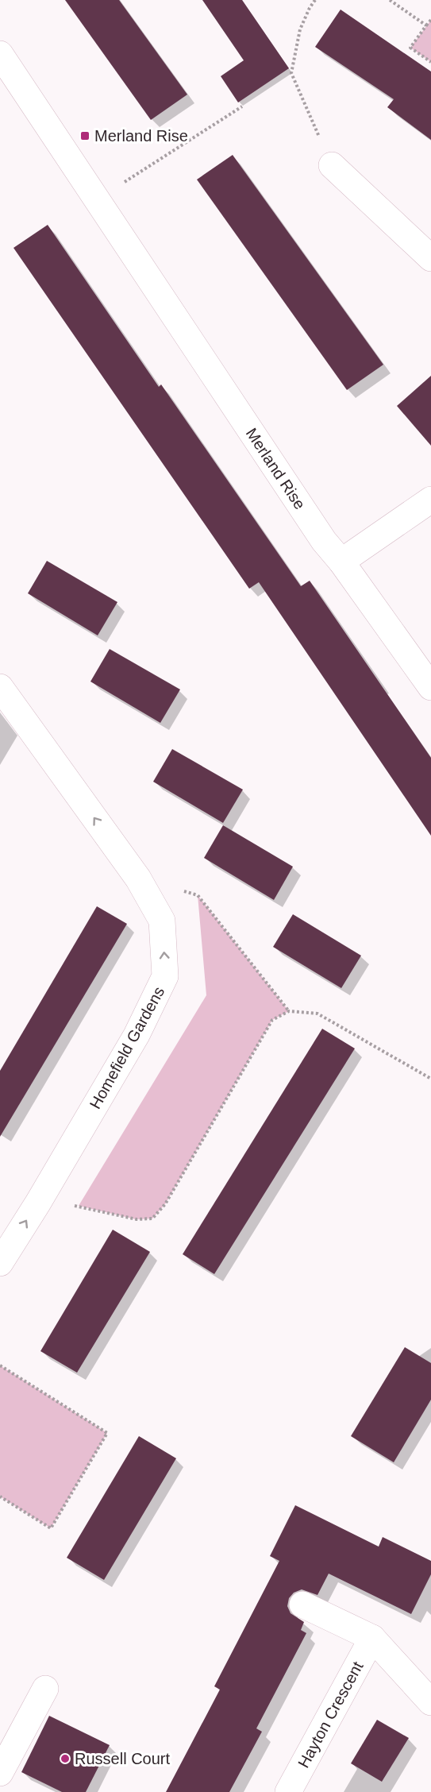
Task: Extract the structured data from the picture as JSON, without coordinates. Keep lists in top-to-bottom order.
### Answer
{
  "streets": {
    "street": ["Merland Rise", "Homefield Gardens", "Hayton Crescent"]
  },
  "one_way": ["Homefield Gardens"],
  "places": {
    "transit": ["Merland Rise"],
    "other": ["Russell Court"]
  }
}
